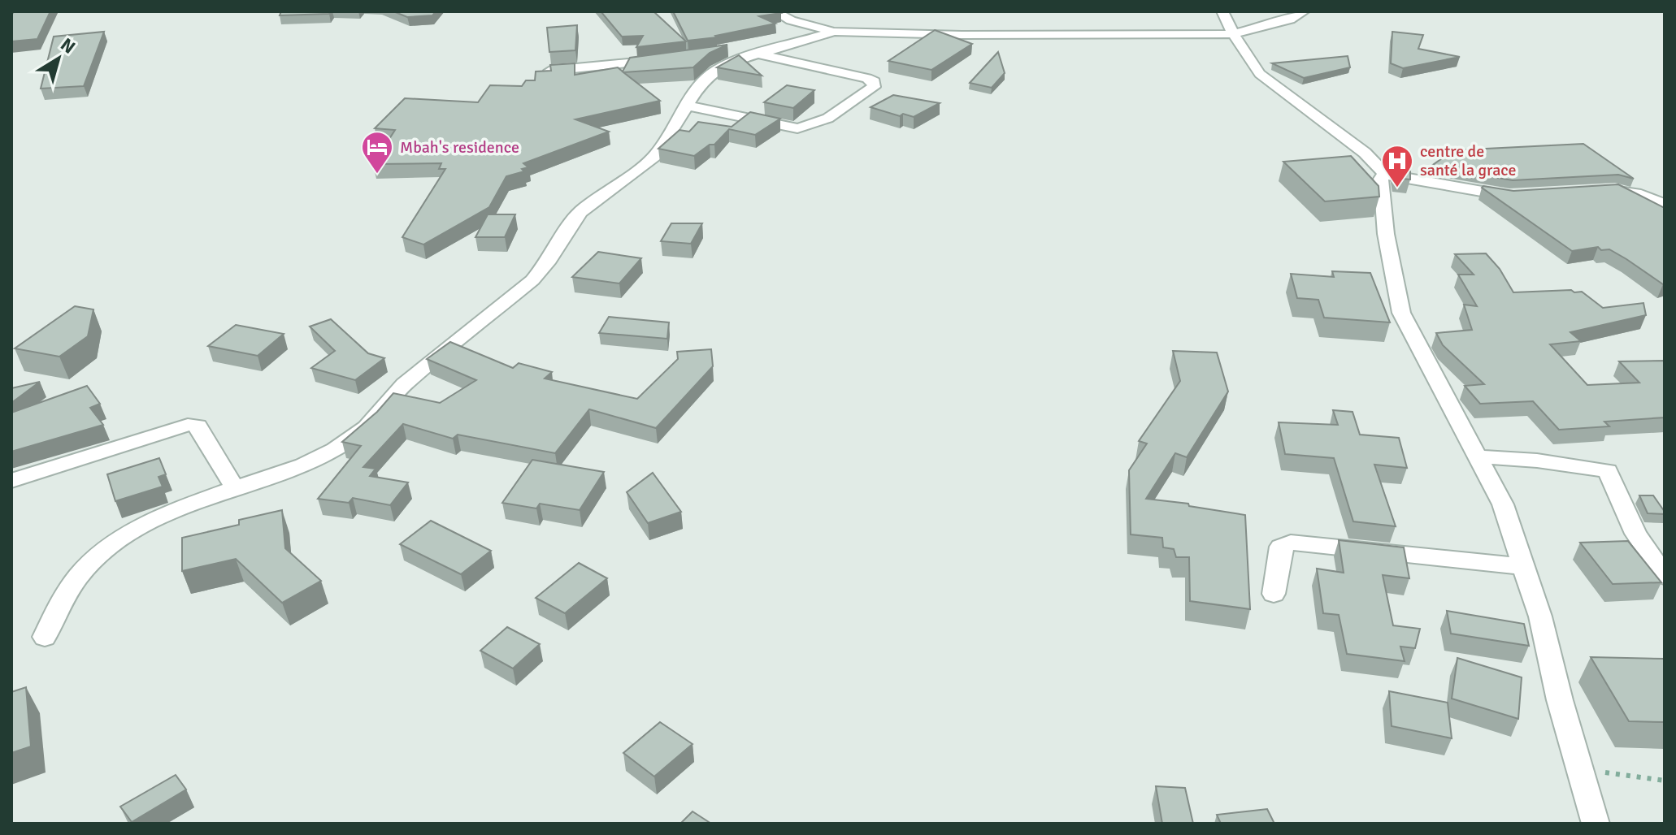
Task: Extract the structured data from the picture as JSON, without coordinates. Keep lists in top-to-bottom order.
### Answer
{
  "places": {
    "hotel": ["Mbah's residence"],
    "hospital": ["centre de santé la grace"]
  },
  "north": "top right"
}
